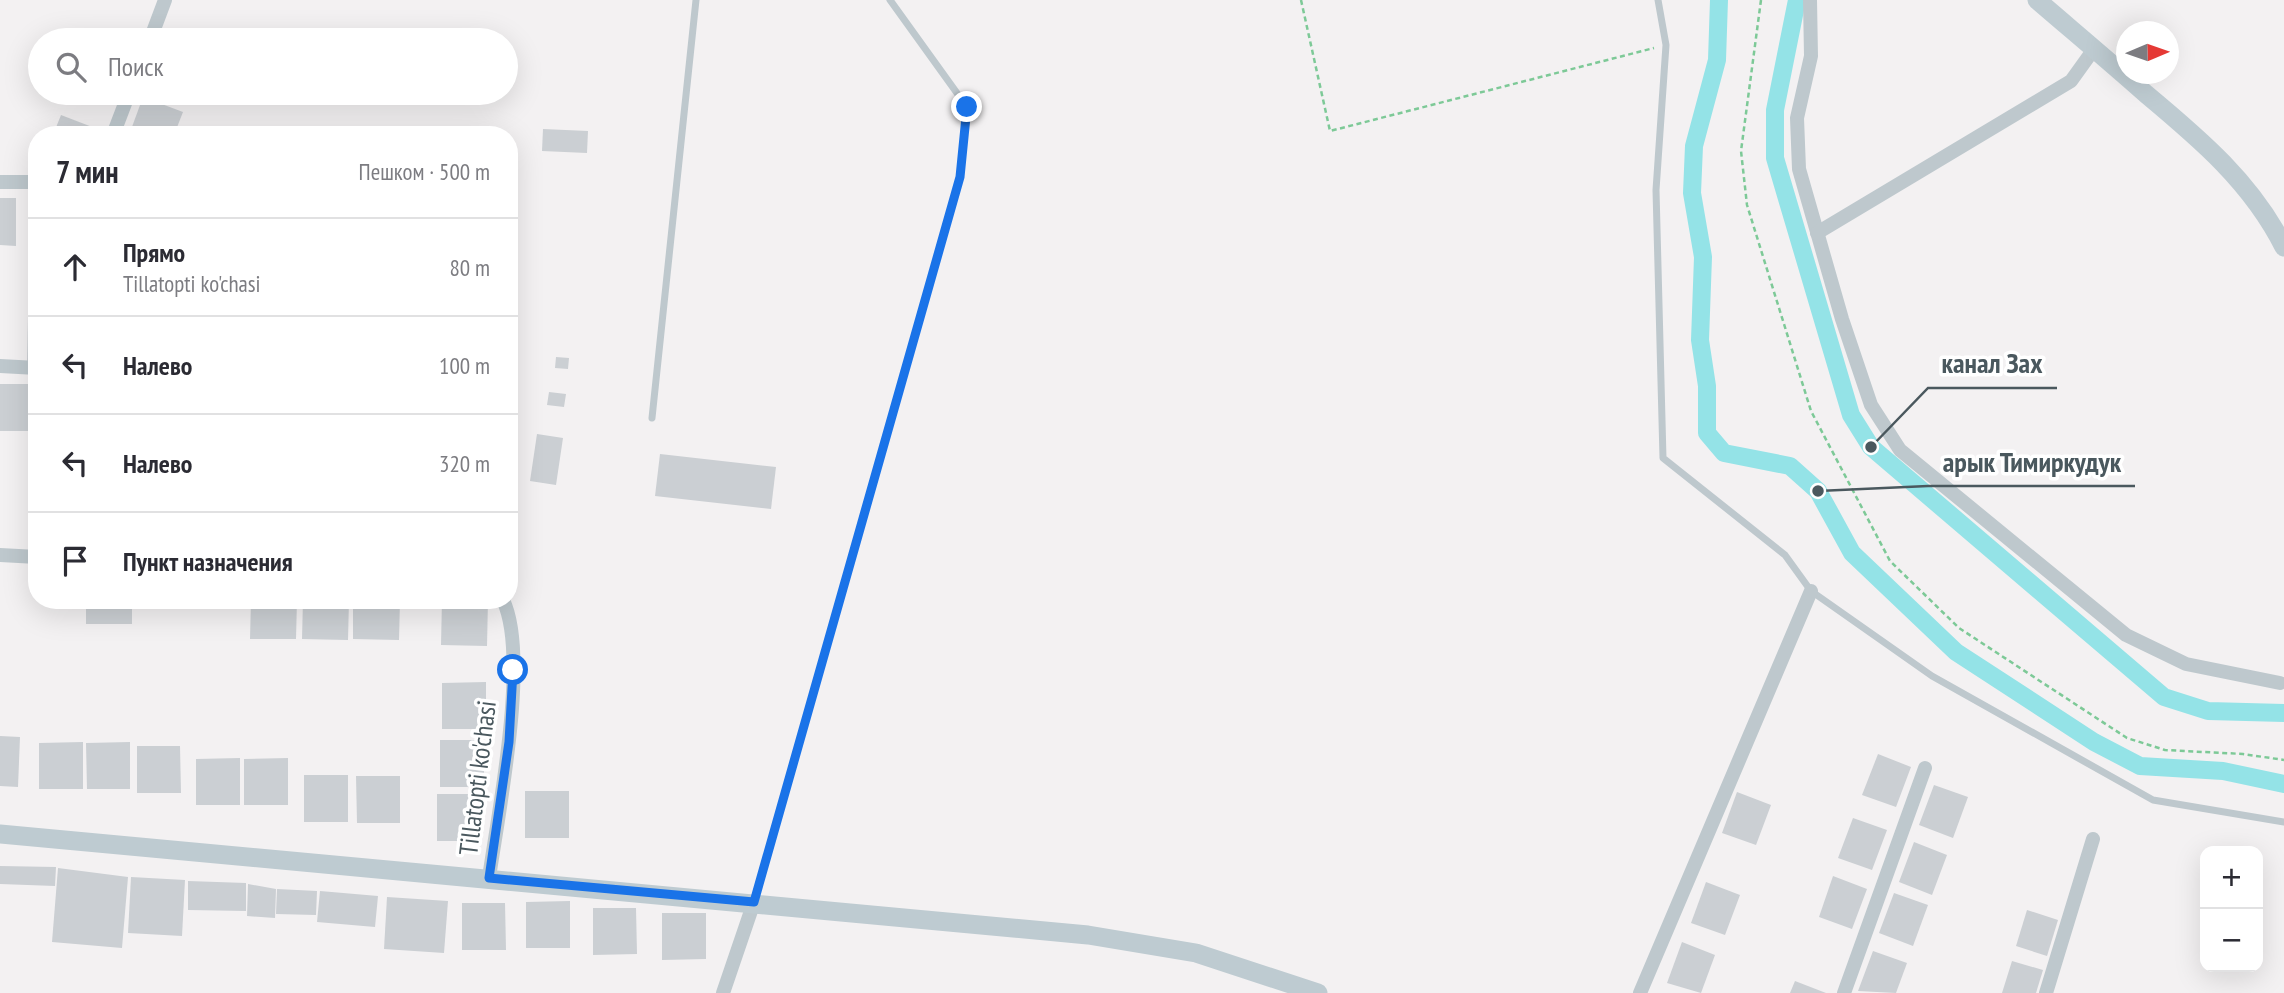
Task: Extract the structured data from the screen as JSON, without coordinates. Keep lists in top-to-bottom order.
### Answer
{
  "streets": {
    "street": ["Tillatopti ko'chasi"]
  },
  "places": ["канал Зах", "арык Тимиркудук"],
  "north": "right",
  "page": {
    "search": "Поиск",
    "heading": ["7 мин", "Пешком · 500 m"],
    "list": [
      ["Прямо", "Tillatopti ko'chasi", "80 m"],
      ["Налево", "100 m"],
      ["Налево", "320 m"],
      "Пункт назначения"
    ],
    "map_buttons": ["+", "−"]
  }
}
